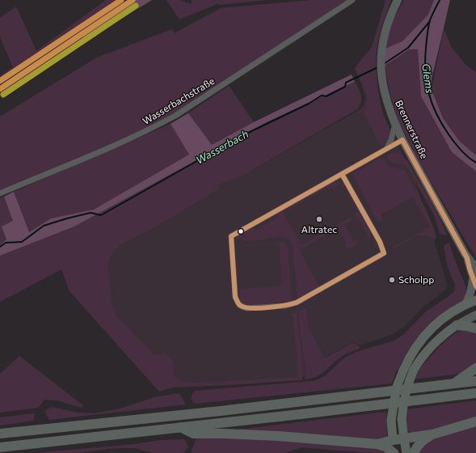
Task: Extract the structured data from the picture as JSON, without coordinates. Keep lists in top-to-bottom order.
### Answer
{
  "streets": {
    "main road": ["Brennerstraße"],
    "street": ["Wasserbachstraße"]
  },
  "water": ["Glems", "Wasserbach"],
  "places": ["Altratec", "Scholpp"]
}
